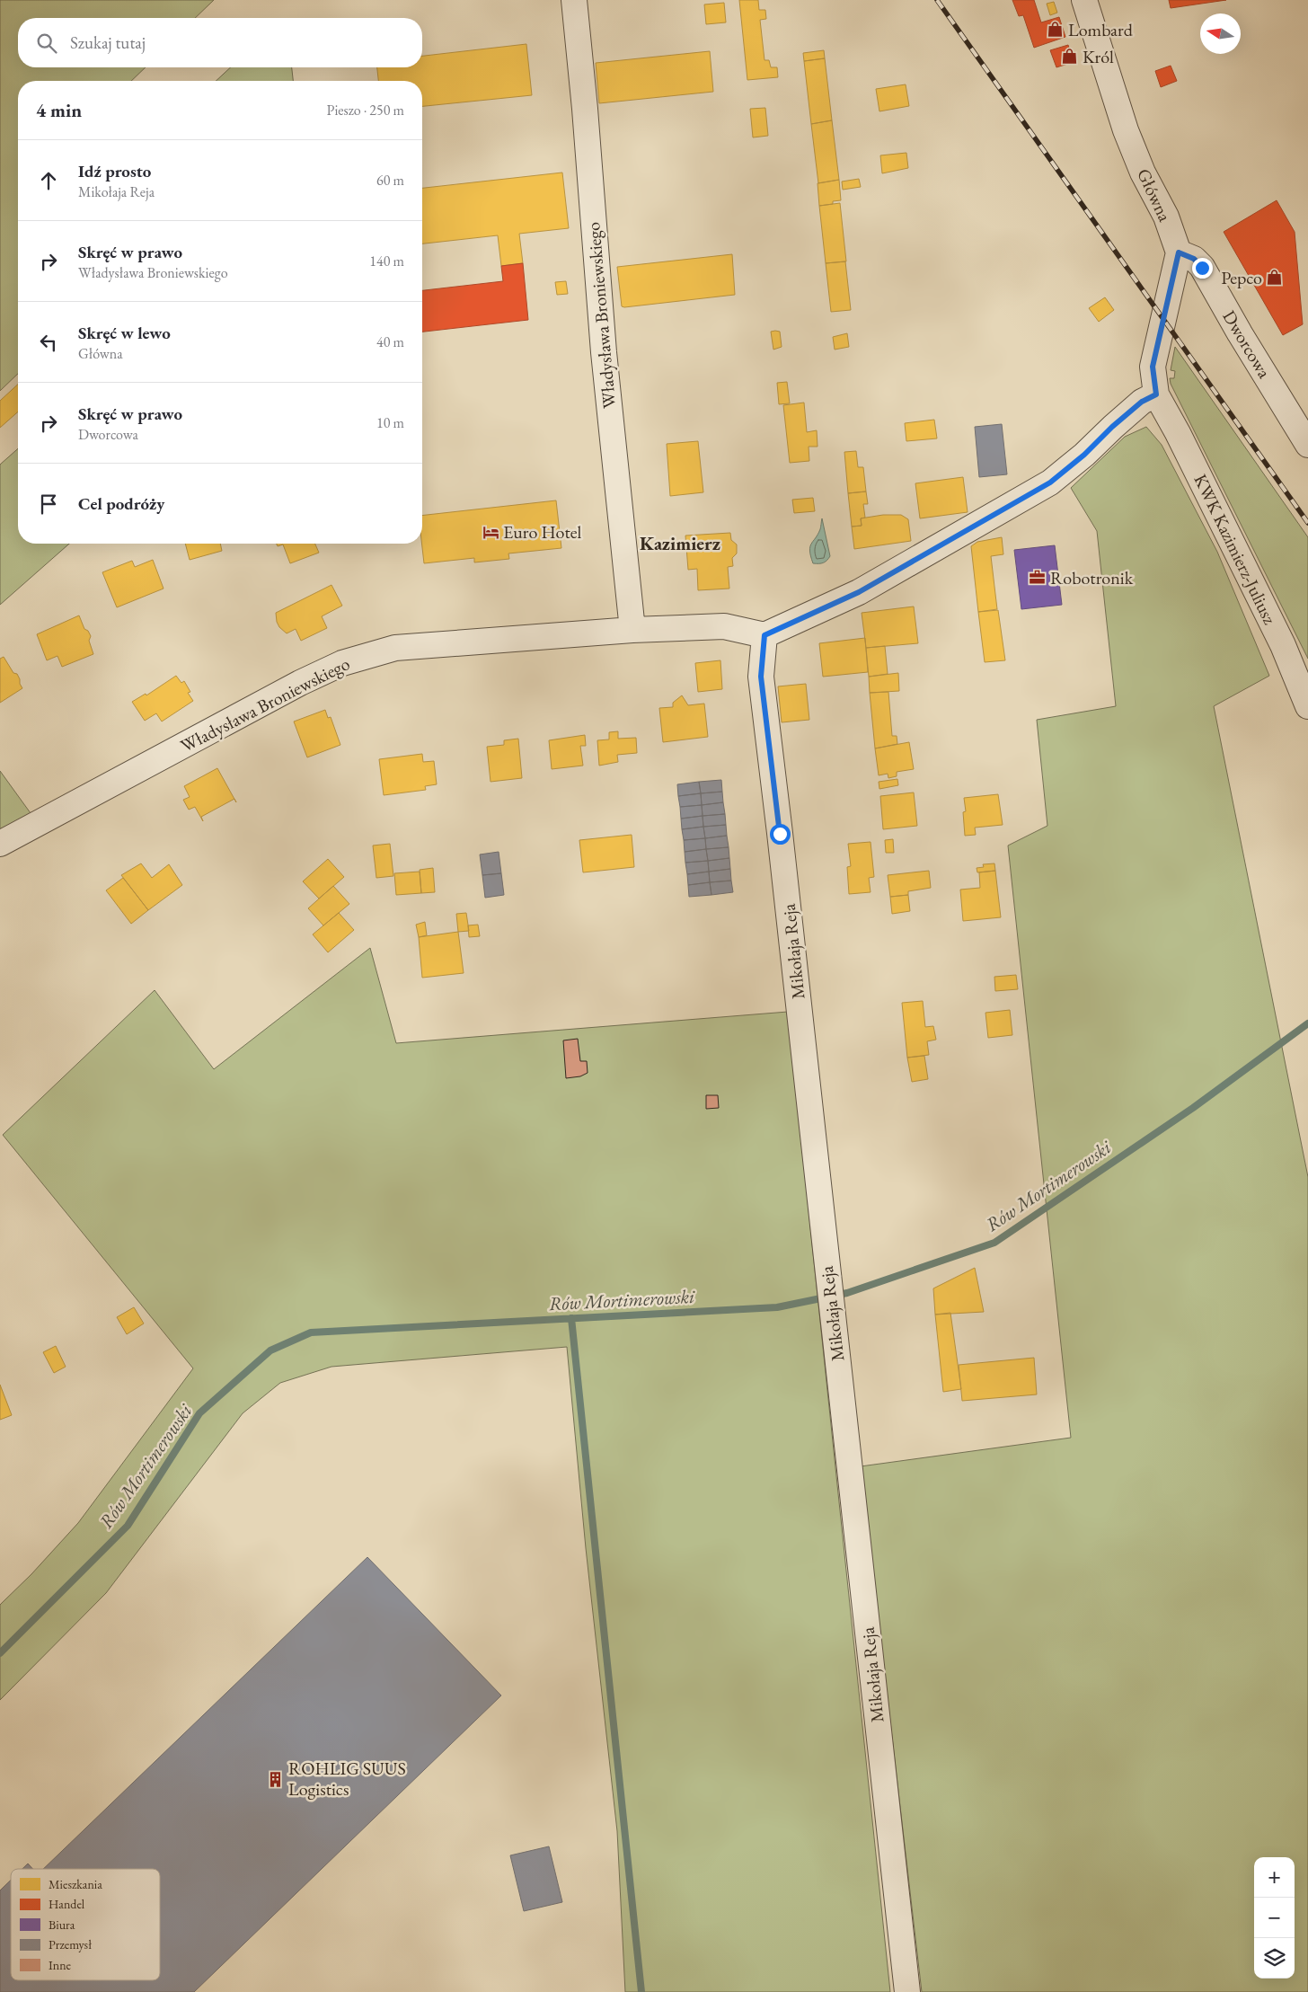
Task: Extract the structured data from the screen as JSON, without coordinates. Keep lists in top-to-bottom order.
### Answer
{
  "streets": {
    "street": [
      "Główna",
      "Władysława Broniewskiego",
      "Dworcowa",
      "KWK Kazimierz-Juliusz",
      "Mikołaja Reja"
    ]
  },
  "crossings": [
    ["Główna", "Dworcowa"],
    ["Władysława Broniewskiego", "Mikołaja Reja"]
  ],
  "districts": ["Kazimierz"],
  "water": ["Rów Mortimerowski"],
  "places": {
    "shop": ["Lombard", "Król", "Pepco"],
    "hotel": ["Euro Hotel"],
    "office": ["Robotronik"],
    "building": ["ROHLIG SUUS Logistics"]
  },
  "legend": [
    "Mieszkania",
    "Handel",
    "Biura",
    "Przemysł",
    "Inne"
  ],
  "north": "left",
  "page": {
    "search": "Szukaj tutaj",
    "heading": ["4 min", "Pieszo · 250 m"],
    "list": [
      ["Idź prosto", "Mikołaja Reja", "60 m"],
      ["Skręć w prawo", "Władysława Broniewskiego", "140 m"],
      ["Skręć w lewo", "Główna", "40 m"],
      ["Skręć w prawo", "Dworcowa", "10 m"],
      "Cel podróży"
    ],
    "map_buttons": ["+", "−"]
  }
}
